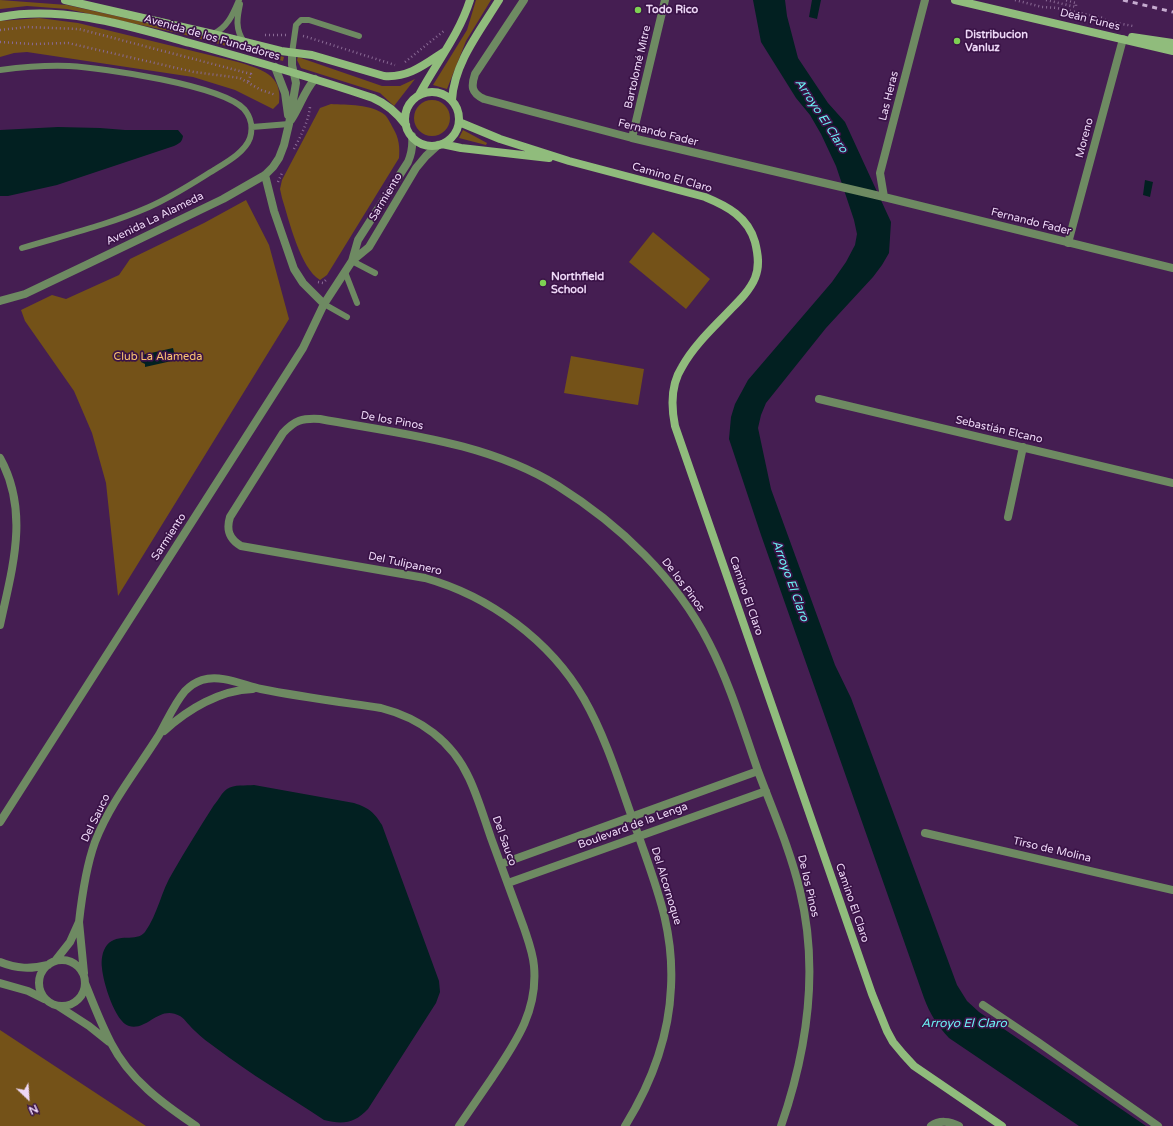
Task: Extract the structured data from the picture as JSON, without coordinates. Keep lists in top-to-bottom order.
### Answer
{
  "streets": {
    "street": [
      "Deán Funes",
      "Avenida de los Fundadores",
      "Bartolomé Mitre",
      "Las Heras",
      "Fernando Fader",
      "Moreno",
      "Camino El Claro",
      "Sarmiento",
      "Avenida La Alameda",
      "De los Pinos",
      "Sebastián Elcano",
      "Del Tulipanero",
      "Del Sauco",
      "Boulevard de la Lenga",
      "Tirso de Molina",
      "Del Alcornoque"
    ]
  },
  "crossings": [
    ["Deán Funes", "Moreno"],
    ["Avenida de los Fundadores", "Camino El Claro"],
    ["Avenida de los Fundadores", "Sarmiento"],
    ["Avenida de los Fundadores", "Avenida La Alameda"],
    ["Bartolomé Mitre", "Fernando Fader"],
    ["Las Heras", "Fernando Fader"],
    ["Fernando Fader", "Moreno"],
    ["Camino El Claro", "Sarmiento"],
    ["De los Pinos", "Del Tulipanero"],
    ["De los Pinos", "Boulevard de la Lenga"],
    ["Del Tulipanero", "Boulevard de la Lenga"],
    ["Del Tulipanero", "Del Alcornoque"],
    ["Del Sauco", "Boulevard de la Lenga"],
    ["Boulevard de la Lenga", "Del Alcornoque"]
  ],
  "water": ["Arroyo El Claro"],
  "parks": ["Club La Alameda"],
  "places": ["Todo Rico", "Distribucion Vanluz", "Northfield School"],
  "north": "bottom right"
}
